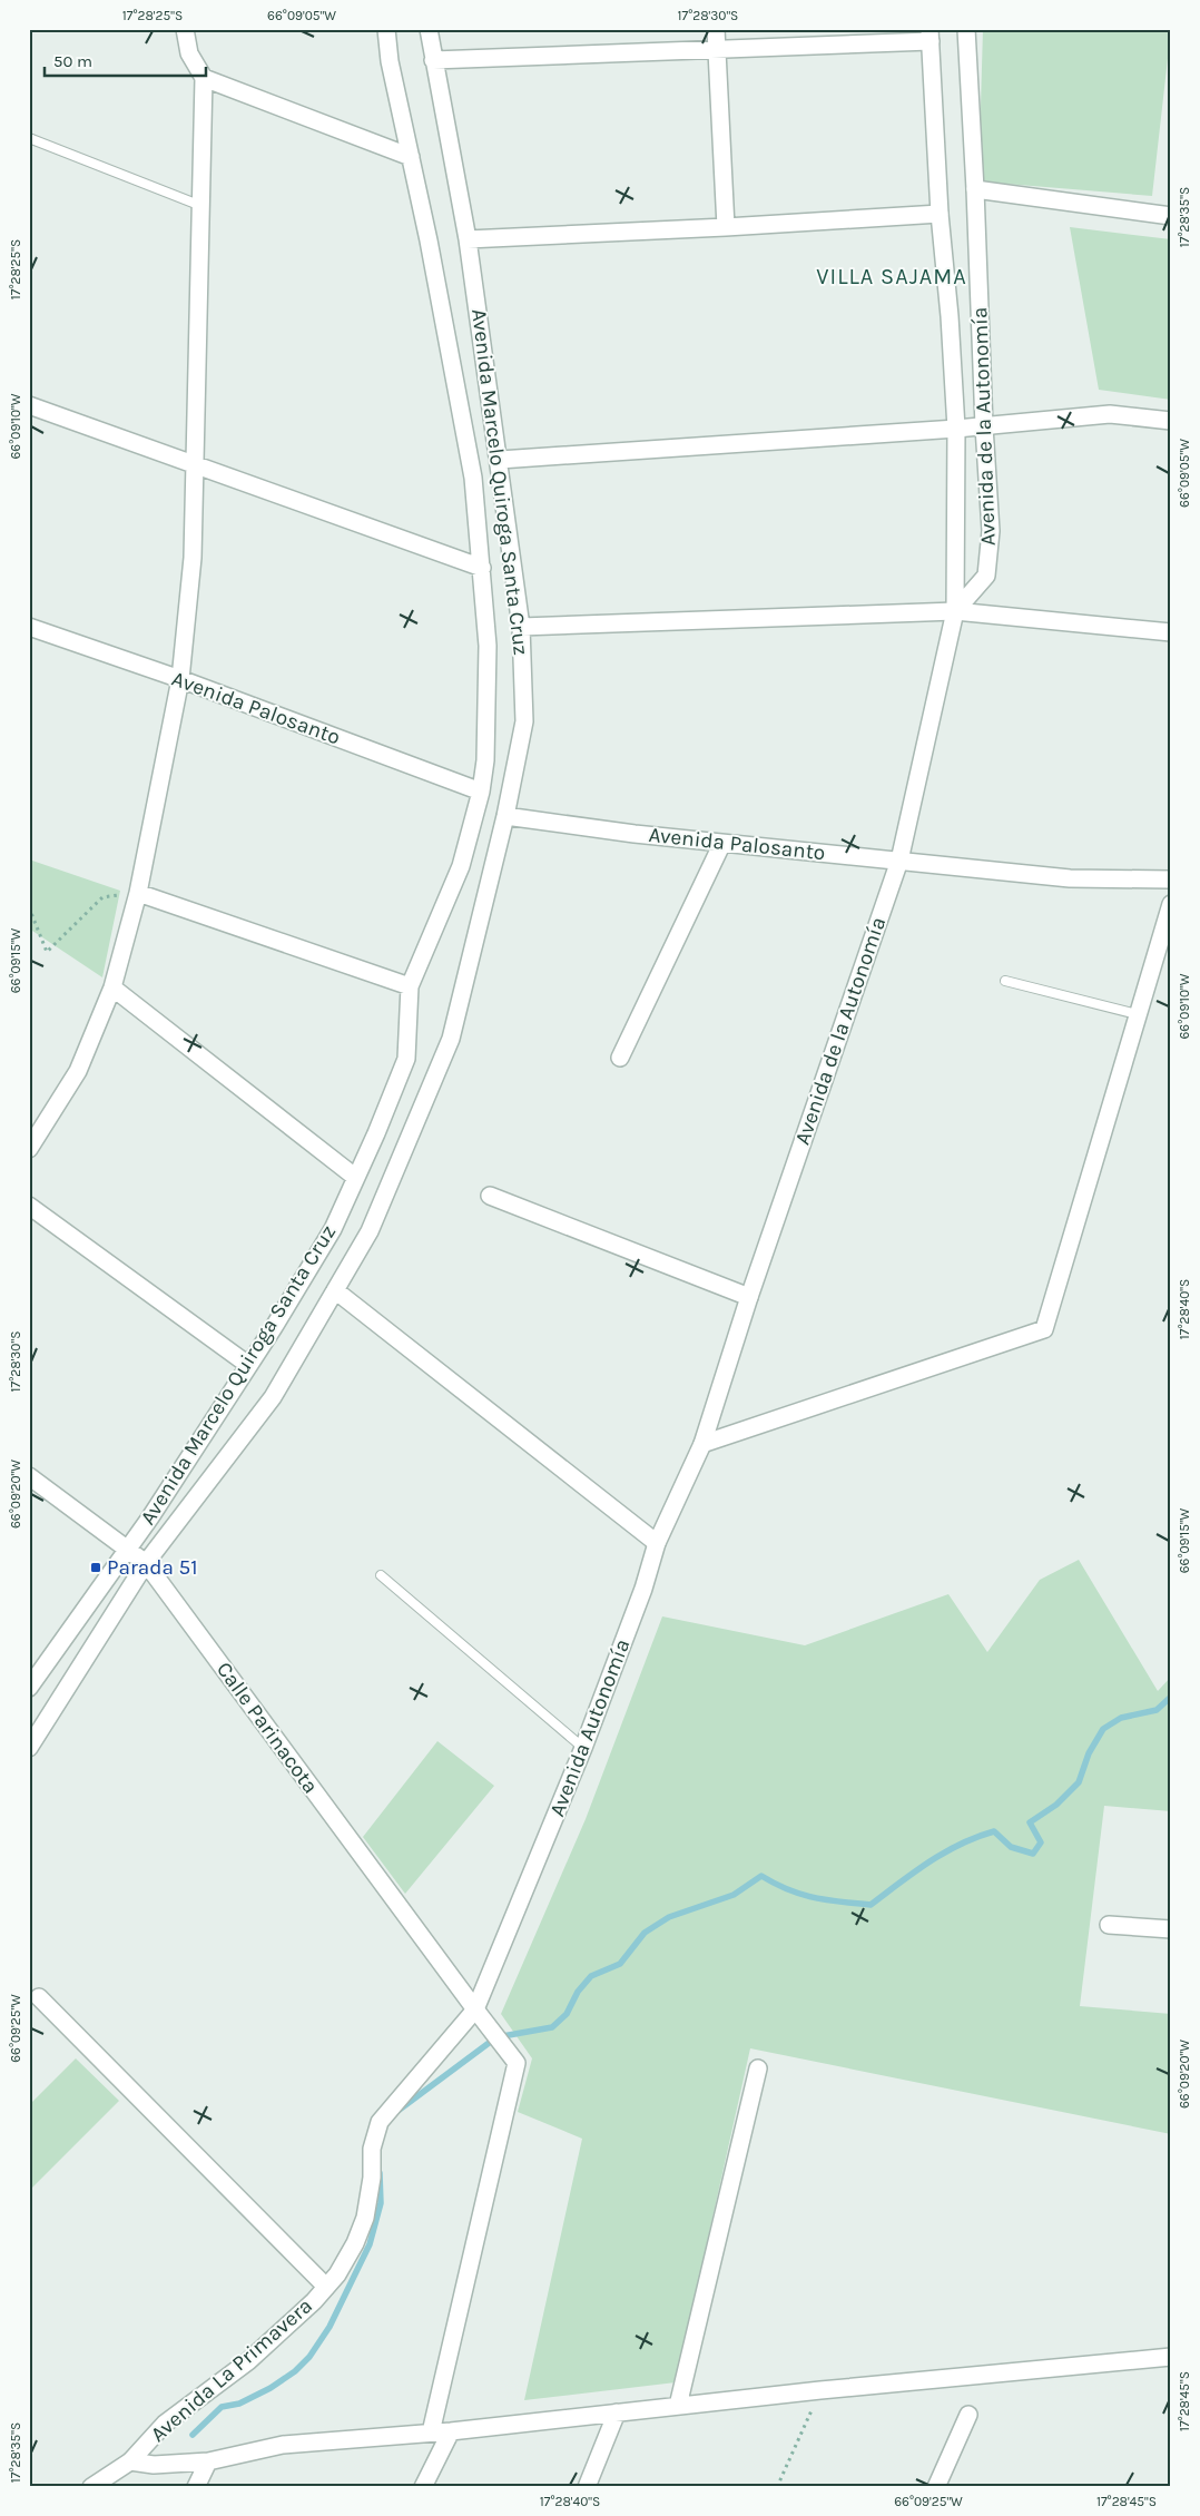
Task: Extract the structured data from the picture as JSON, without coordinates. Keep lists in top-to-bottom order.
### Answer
{
  "streets": {
    "street": [
      "Avenida de la Autonomía",
      "Avenida Marcelo Quiroga Santa Cruz",
      "Avenida Palosanto",
      "Calle Parinacota",
      "Avenida Autonomía",
      "Avenida La Primavera"
    ]
  },
  "crossings": [
    ["Avenida de la Autonomía", "Avenida Palosanto"],
    ["Avenida de la Autonomía", "Avenida Autonomía"],
    ["Avenida Marcelo Quiroga Santa Cruz", "Avenida Palosanto"],
    ["Avenida Marcelo Quiroga Santa Cruz", "Calle Parinacota"],
    ["Calle Parinacota", "Avenida Autonomía"],
    ["Calle Parinacota", "Avenida La Primavera"],
    ["Avenida Autonomía", "Avenida La Primavera"]
  ],
  "districts": ["VILLA SAJAMA"],
  "places": {
    "transit": ["Parada 51"]
  },
  "scale_bar": "50 m",
  "coordinates": [
    "17°28'25\"S",
    "66°09'05\"W",
    "17°28'30\"S",
    "17°28'35\"S",
    "66°09'10\"W",
    "66°09'15\"W",
    "17°28'40\"S",
    "66°09'20\"W",
    "66°09'25\"W",
    "17°28'45\"S"
  ]
}
